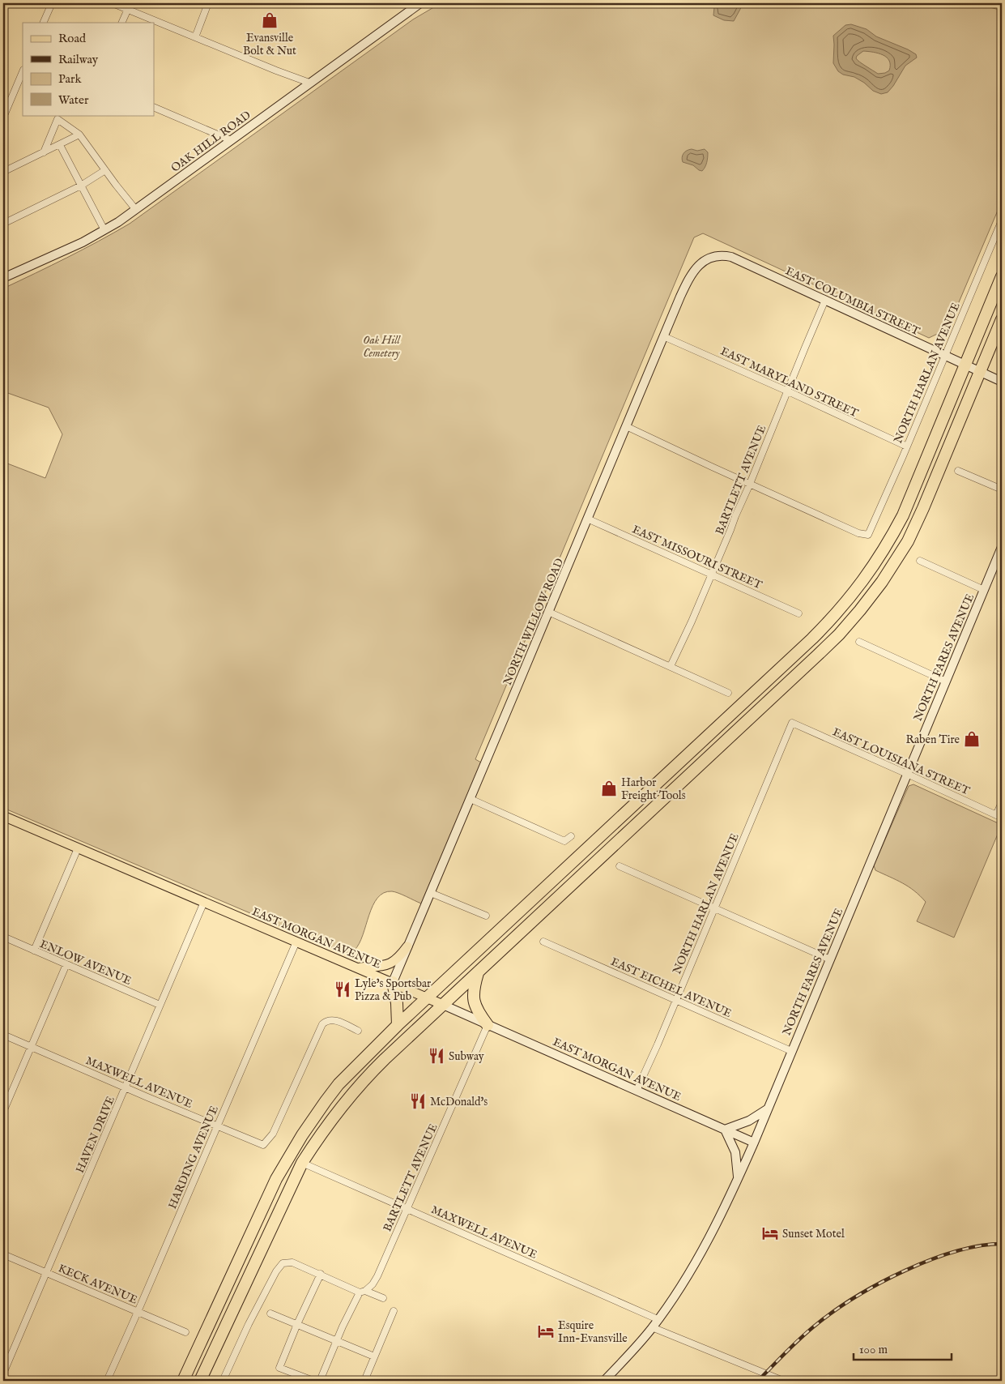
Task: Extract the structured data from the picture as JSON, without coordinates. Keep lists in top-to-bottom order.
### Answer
{
  "streets": {
    "main road": ["EAST MORGAN AVENUE"],
    "street": [
      "OAK HILL ROAD",
      "EAST COLUMBIA STREET",
      "NORTH HARLAN AVENUE",
      "EAST MARYLAND STREET",
      "BARTLETT AVENUE",
      "EAST MISSOURI STREET",
      "NORTH WILLOW ROAD",
      "NORTH FARES AVENUE",
      "EAST LOUISIANA STREET",
      "ENLOW AVENUE",
      "EAST EICHEL AVENUE",
      "MAXWELL AVENUE",
      "HAVEN DRIVE",
      "HARDING AVENUE",
      "KECK AVENUE"
    ]
  },
  "crossings": [
    ["EAST COLUMBIA STREET", "NORTH HARLAN AVENUE"],
    ["EAST COLUMBIA STREET", "BARTLETT AVENUE"],
    ["EAST COLUMBIA STREET", "NORTH WILLOW ROAD"],
    ["NORTH HARLAN AVENUE", "EAST MARYLAND STREET"],
    ["NORTH HARLAN AVENUE", "BARTLETT AVENUE"],
    ["NORTH HARLAN AVENUE", "EAST LOUISIANA STREET"],
    ["NORTH HARLAN AVENUE", "EAST MORGAN AVENUE"],
    ["NORTH HARLAN AVENUE", "EAST EICHEL AVENUE"],
    ["EAST MARYLAND STREET", "BARTLETT AVENUE"],
    ["EAST MARYLAND STREET", "NORTH WILLOW ROAD"],
    ["BARTLETT AVENUE", "EAST MISSOURI STREET"],
    ["BARTLETT AVENUE", "EAST MORGAN AVENUE"],
    ["BARTLETT AVENUE", "MAXWELL AVENUE"],
    ["EAST MISSOURI STREET", "NORTH WILLOW ROAD"],
    ["NORTH WILLOW ROAD", "EAST MORGAN AVENUE"],
    ["NORTH FARES AVENUE", "EAST LOUISIANA STREET"],
    ["NORTH FARES AVENUE", "EAST MORGAN AVENUE"],
    ["NORTH FARES AVENUE", "EAST EICHEL AVENUE"],
    ["NORTH FARES AVENUE", "MAXWELL AVENUE"],
    ["EAST MORGAN AVENUE", "HAVEN DRIVE"],
    ["EAST MORGAN AVENUE", "HARDING AVENUE"],
    ["ENLOW AVENUE", "HAVEN DRIVE"],
    ["MAXWELL AVENUE", "HAVEN DRIVE"],
    ["MAXWELL AVENUE", "HARDING AVENUE"],
    ["HAVEN DRIVE", "KECK AVENUE"],
    ["HARDING AVENUE", "KECK AVENUE"]
  ],
  "parks": ["Oak Hill Cemetery"],
  "places": {
    "shop": ["Evansville Bolt & Nut", "Raben Tire", "Harbor Freight Tools"],
    "restaurant": ["Lyle's Sportsbar Pizza & Pub", "Subway", "McDonald's"],
    "hotel": ["Sunset Motel", "Esquire Inn-Evansville"]
  },
  "legend": [
    "Road",
    "Railway",
    "Park",
    "Water"
  ],
  "scale_bar": "100 m"
}
